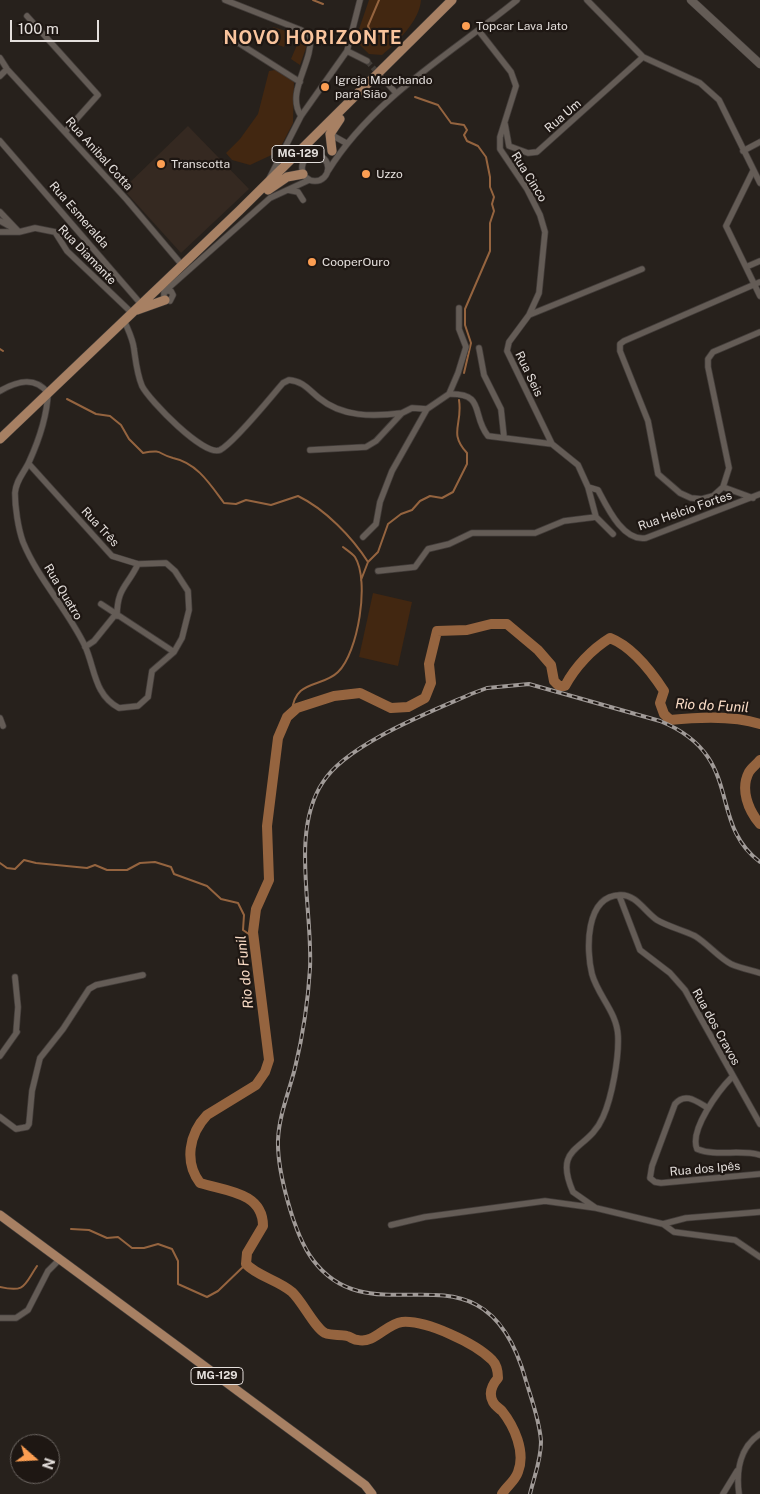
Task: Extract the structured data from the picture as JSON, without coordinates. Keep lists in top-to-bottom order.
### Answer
{
  "streets": {
    "main road": ["MG-129"],
    "street": [
      "Rua Um",
      "Rua Anibal Cotta",
      "Rua Cinco",
      "Rua Esmeralda",
      "Rua Diamante",
      "Rua Seis",
      "Rua Helcio Fortes",
      "Rua Três",
      "Rua Quatro",
      "Rua dos Cravos",
      "Rua dos Ipês"
    ]
  },
  "crossings": [
    ["Rua Um", "Rua Cinco"],
    ["Rua Anibal Cotta", "MG-129"],
    ["MG-129", "Rua Esmeralda"],
    ["MG-129", "Rua Diamante"],
    ["MG-129", "Rua Quatro"],
    ["Rua Cinco", "Rua Seis"],
    ["Rua Seis", "Rua Helcio Fortes"],
    ["Rua Três", "Rua Quatro"]
  ],
  "districts": ["NOVO HORIZONTE"],
  "water": ["Rio do Funil"],
  "places": [
    "Topcar Lava Jato",
    "Igreja Marchando para Sião",
    "Transcotta",
    "Uzzo",
    "CooperOuro"
  ],
  "scale_bar": "100 m",
  "north": "right"
}
